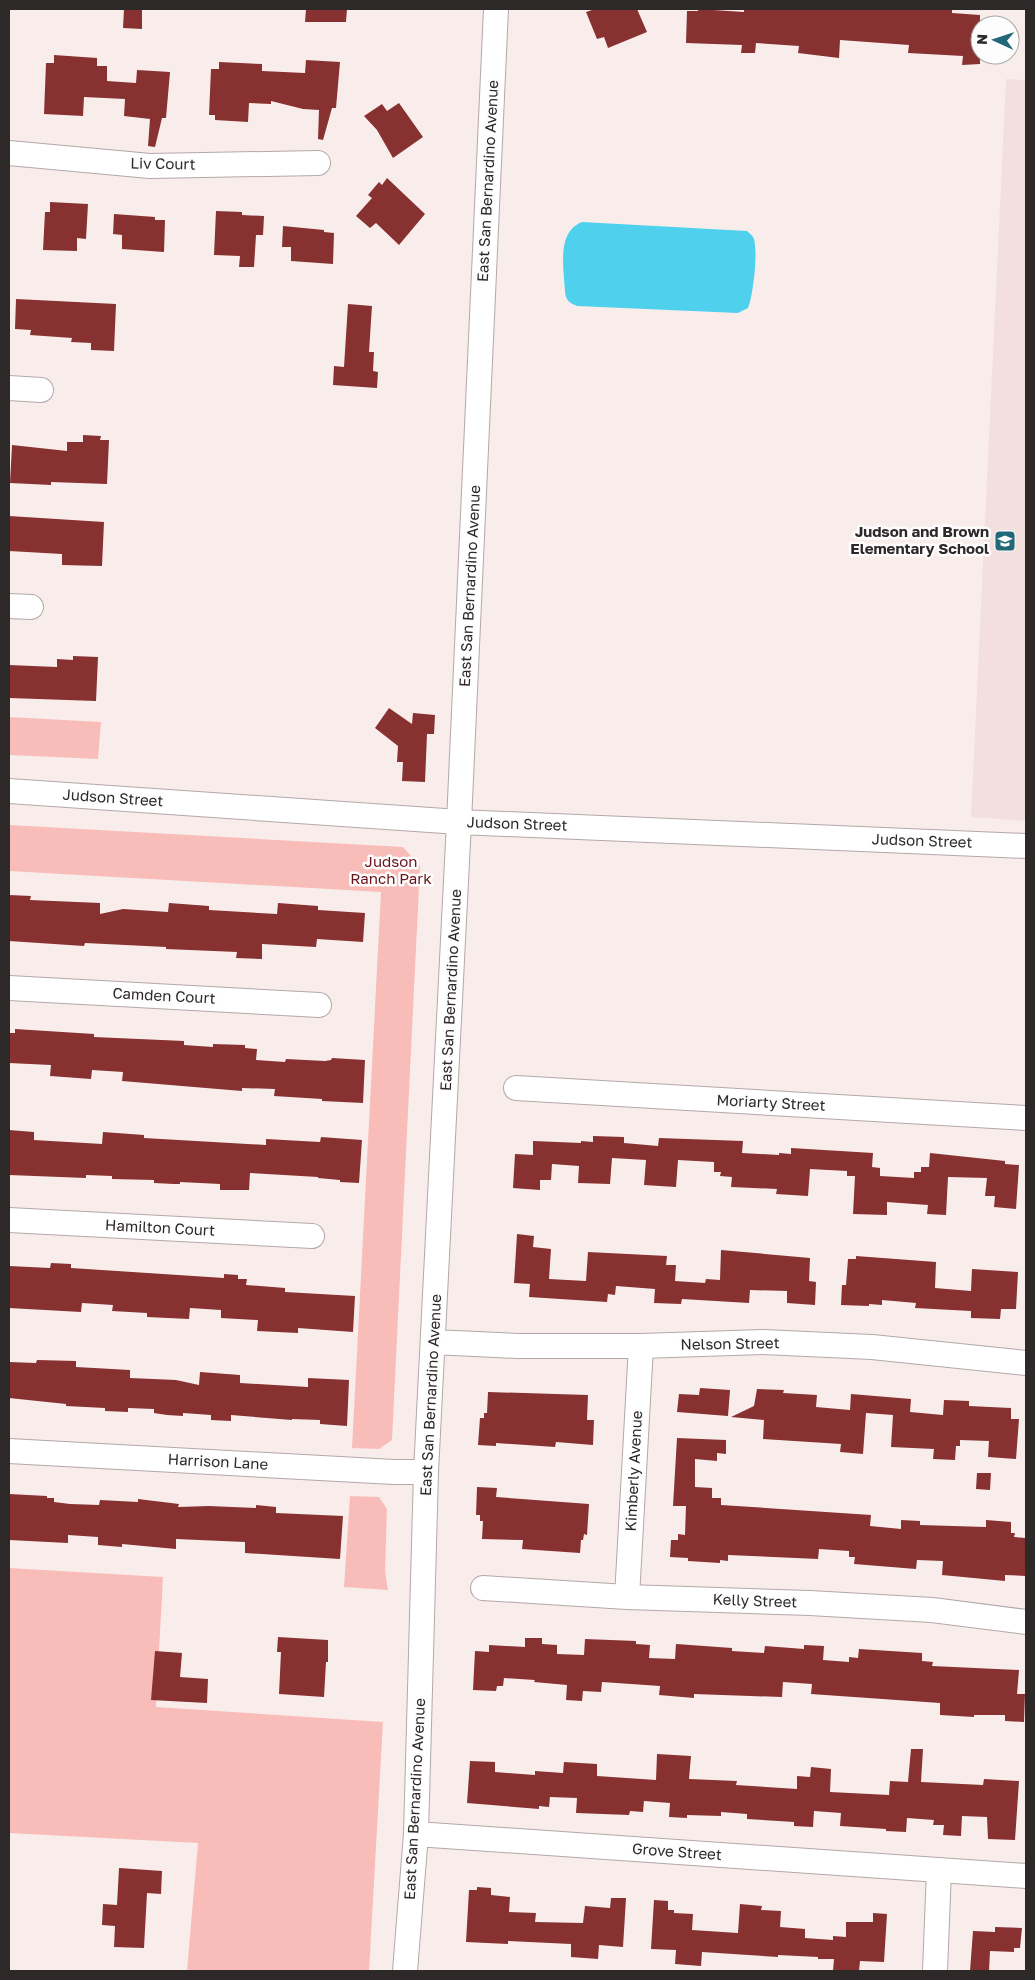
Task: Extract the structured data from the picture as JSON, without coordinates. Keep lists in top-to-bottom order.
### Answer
{
  "streets": {
    "street": [
      "Liv Court",
      "East San Bernardino Avenue",
      "Judson Street",
      "Camden Court",
      "Moriarty Street",
      "Hamilton Court",
      "Nelson Street",
      "Harrison Lane",
      "Kimberly Avenue",
      "Kelly Street",
      "Grove Street"
    ]
  },
  "crossings": [
    ["East San Bernardino Avenue", "Judson Street"],
    ["East San Bernardino Avenue", "Nelson Street"],
    ["East San Bernardino Avenue", "Harrison Lane"],
    ["East San Bernardino Avenue", "Grove Street"],
    ["Nelson Street", "Kimberly Avenue"],
    ["Kimberly Avenue", "Kelly Street"]
  ],
  "parks": ["Judson Ranch Park"],
  "places": {
    "school or university": ["Judson and Brown Elementary School"]
  },
  "north": "left"
}
